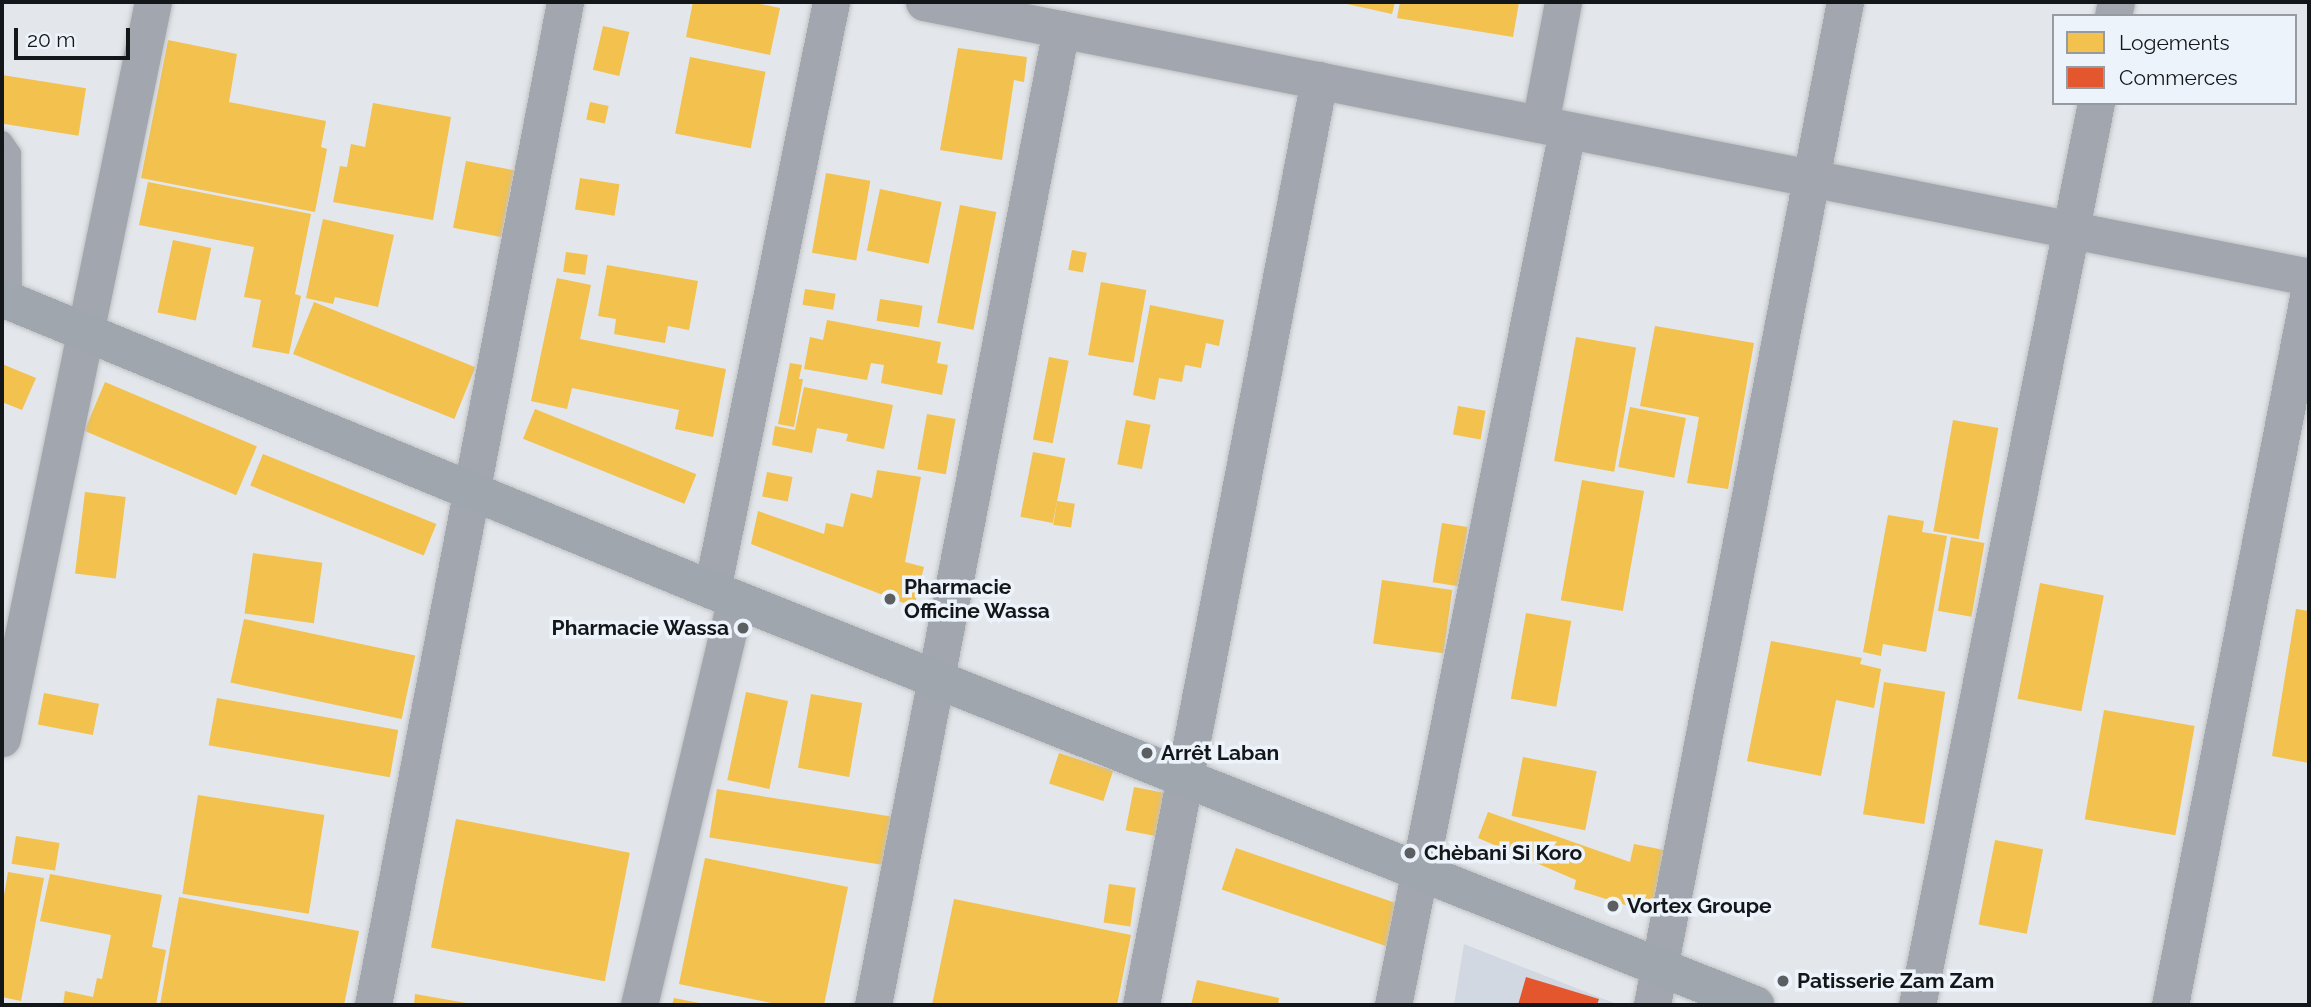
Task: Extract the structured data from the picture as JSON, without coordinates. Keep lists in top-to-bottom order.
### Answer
{
  "places": [
    "Pharmacie Officine Wassa",
    "Pharmacie Wassa",
    "Arrêt Laban",
    "Chèbani Si Koro",
    "Vortex Groupe",
    "Patisserie Zam Zam"
  ],
  "legend": ["Logements", "Commerces"],
  "scale_bar": "20 m"
}
